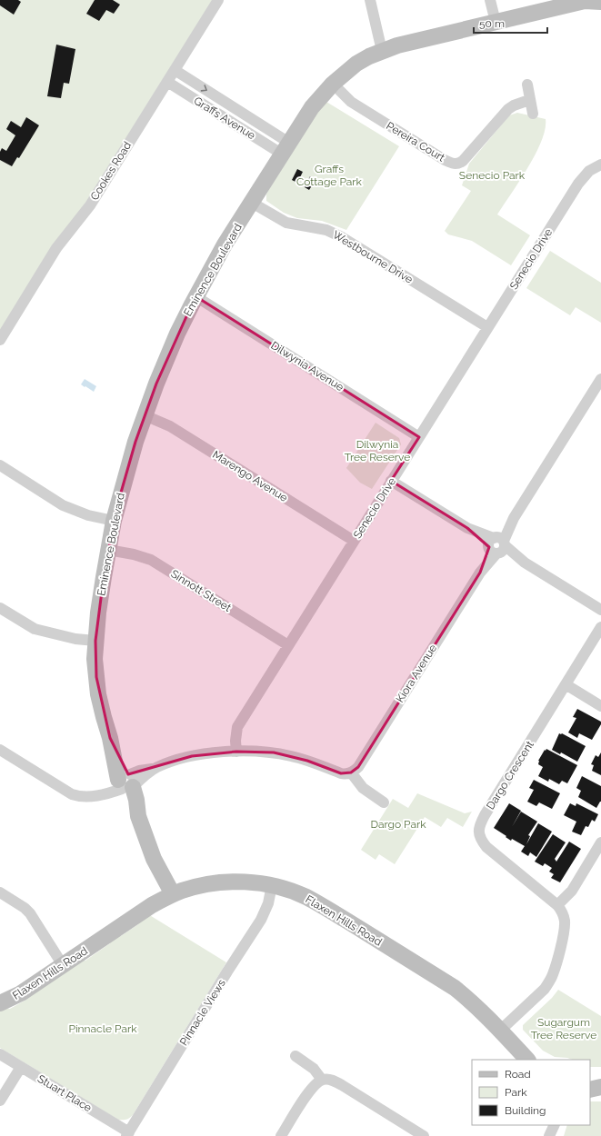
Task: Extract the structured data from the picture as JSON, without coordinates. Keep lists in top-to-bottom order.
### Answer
{
  "streets": {
    "street": [
      "Graffs Avenue",
      "Pereira Court",
      "Cookes Road",
      "Westbourne Drive",
      "Senecio Drive",
      "Eminence Boulevard",
      "Dilwynia Avenue",
      "Marengo Avenue",
      "Sinnott Street",
      "Kiora Avenue",
      "Dargo Crescent",
      "Flaxen Hills Road",
      "Pinnacle Views",
      "Stuart Place"
    ]
  },
  "crossings": [
    ["Graffs Avenue", "Cookes Road"],
    ["Graffs Avenue", "Eminence Boulevard"],
    ["Pereira Court", "Eminence Boulevard"],
    ["Westbourne Drive", "Senecio Drive"],
    ["Westbourne Drive", "Eminence Boulevard"],
    ["Senecio Drive", "Dilwynia Avenue"],
    ["Senecio Drive", "Marengo Avenue"],
    ["Senecio Drive", "Sinnott Street"],
    ["Eminence Boulevard", "Dilwynia Avenue"],
    ["Eminence Boulevard", "Marengo Avenue"],
    ["Eminence Boulevard", "Sinnott Street"],
    ["Eminence Boulevard", "Flaxen Hills Road"],
    ["Flaxen Hills Road", "Pinnacle Views"],
    ["Pinnacle Views", "Stuart Place"]
  ],
  "parks": [
    "Graffs Cottage Park",
    "Senecio Park",
    "Dilwynia Tree Reserve",
    "Dargo Park",
    "Sugargum Tree Reserve",
    "Pinnacle Park"
  ],
  "legend": ["Road", "Park", "Building"],
  "scale_bar": "50 m"
}
